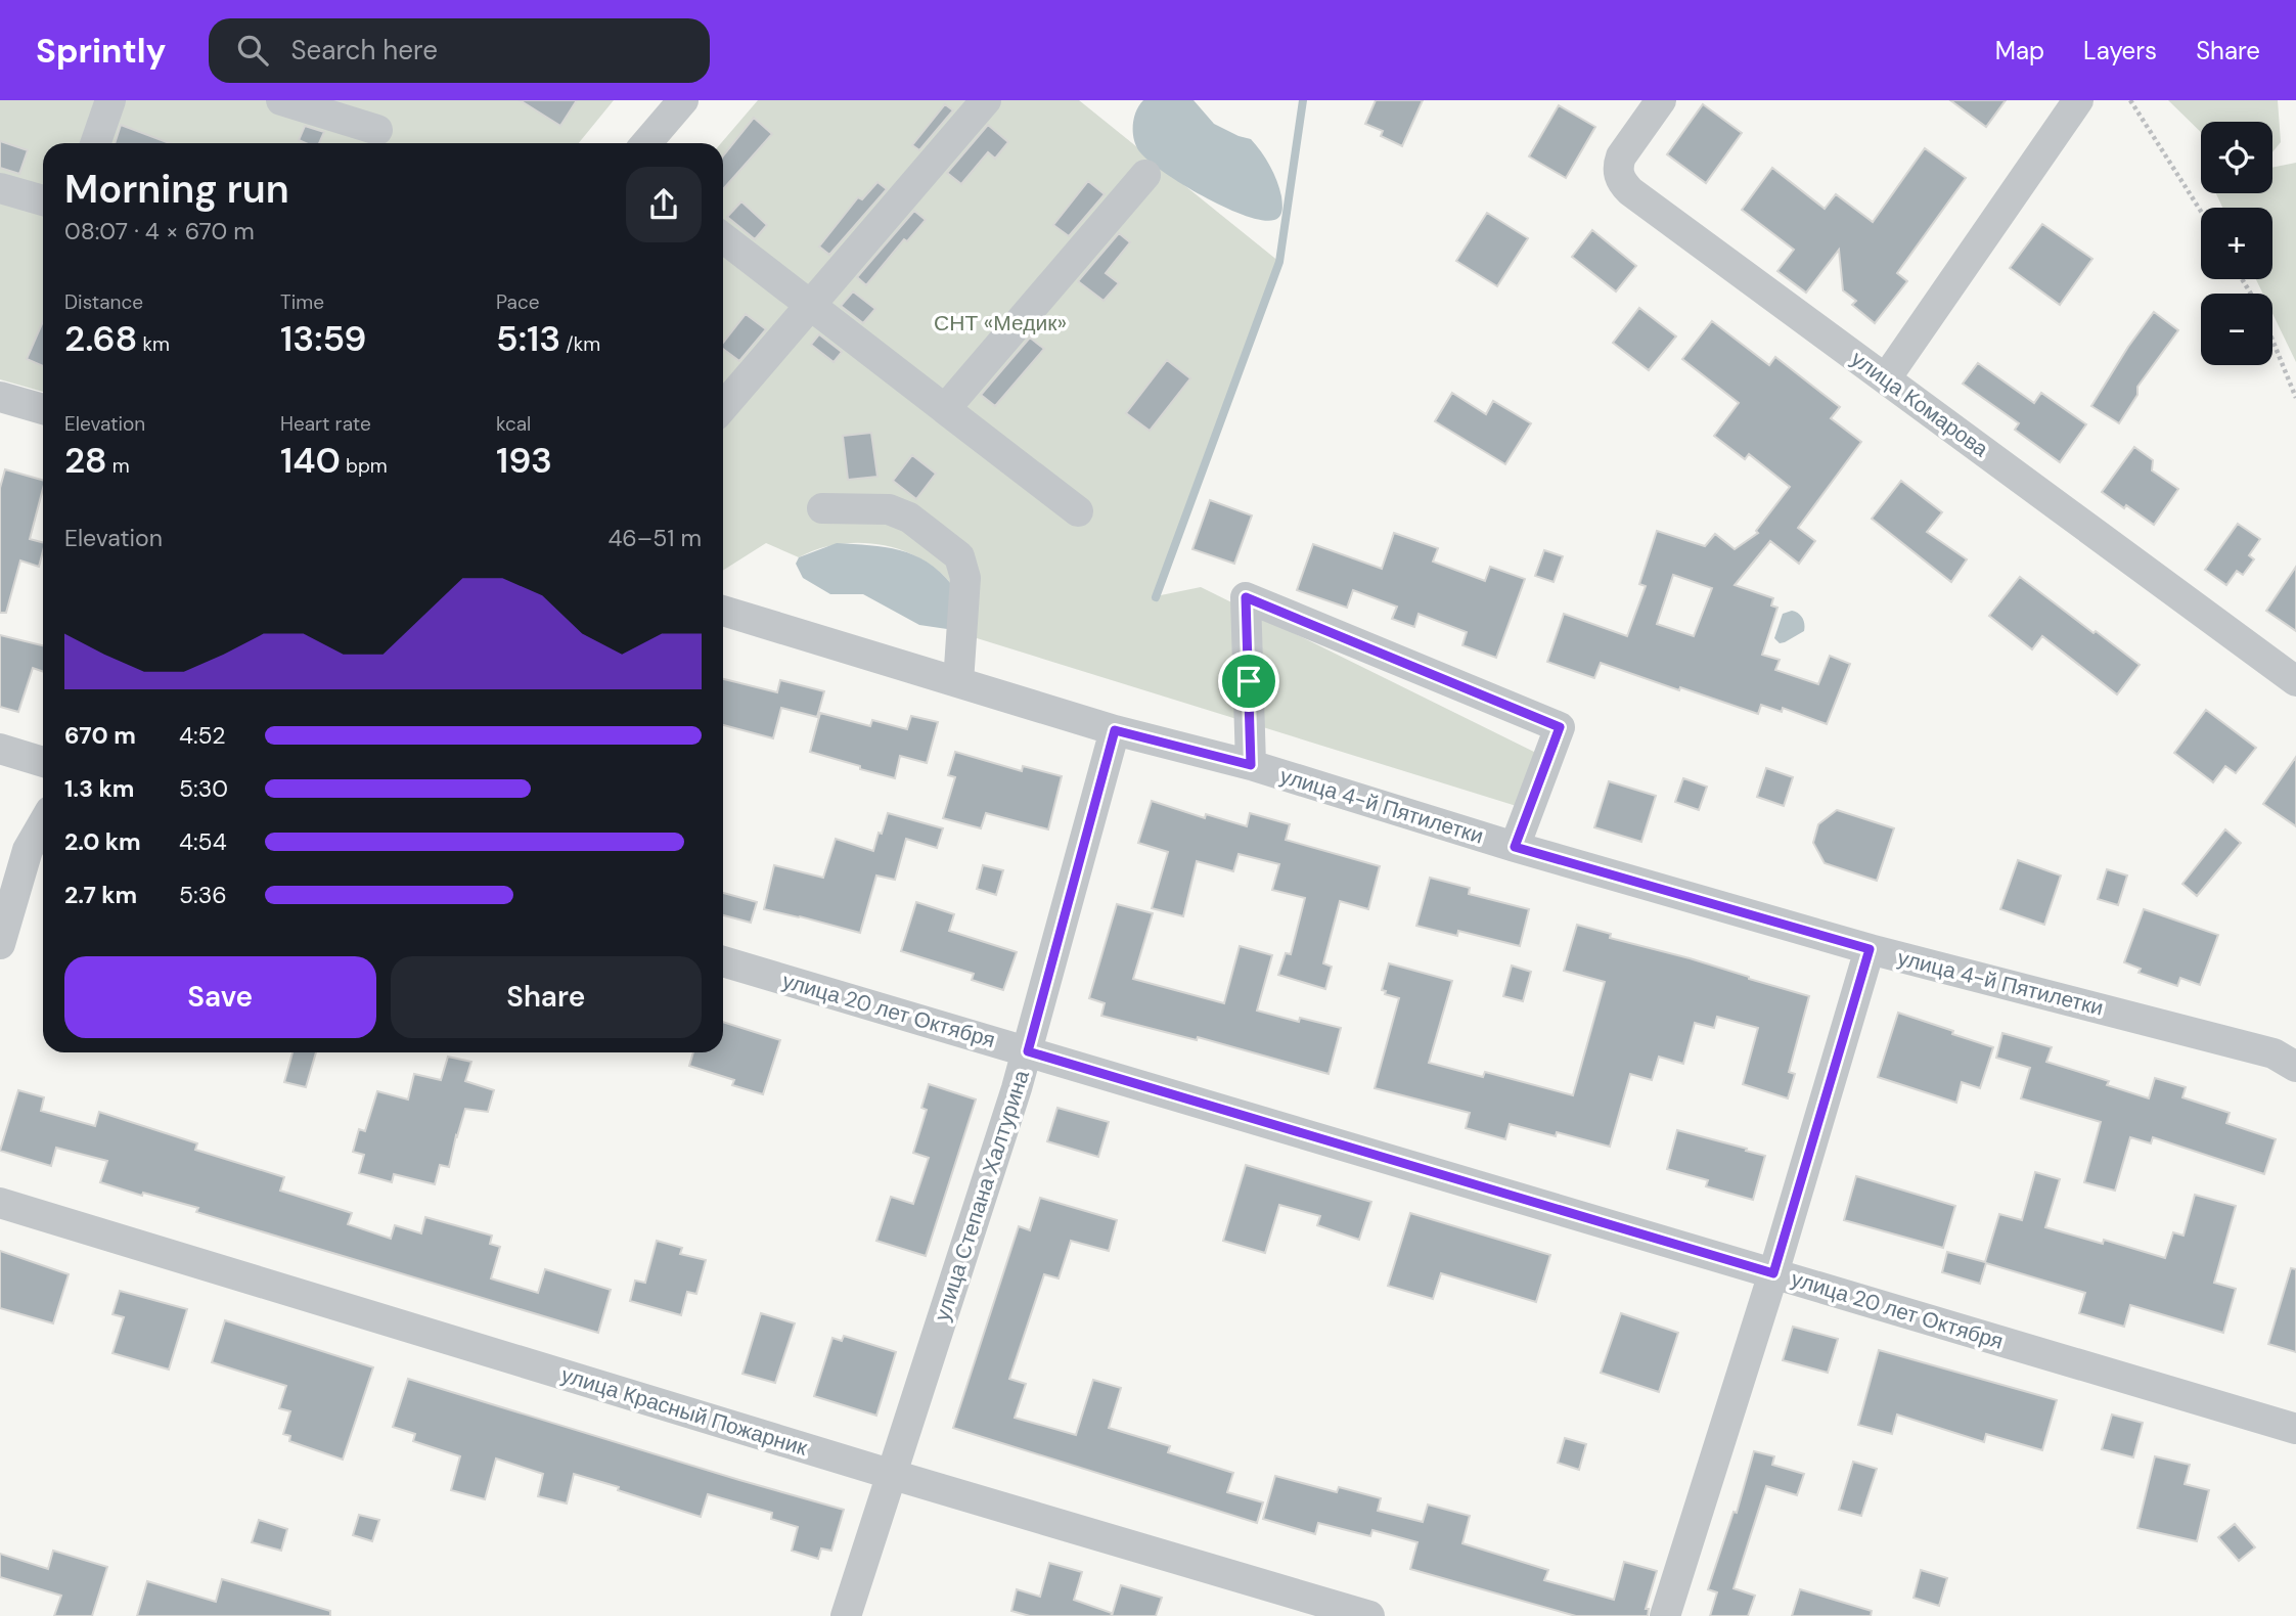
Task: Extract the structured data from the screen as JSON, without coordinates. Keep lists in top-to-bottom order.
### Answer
{
  "streets": {
    "street": [
      "улица Комарова",
      "улица 4-й Пятилетки",
      "улица 20 лет Октября",
      "улица Степана Халтурина",
      "улица Красный Пожарник"
    ]
  },
  "crossings": [
    ["улица 4-й Пятилетки", "улица Степана Халтурина"],
    ["улица 20 лет Октября", "улица Степана Халтурина"],
    ["улица Степана Халтурина", "улица Красный Пожарник"]
  ],
  "parks": ["СНТ «Медик»"],
  "page": {
    "header": "Sprintly",
    "search": "Search here",
    "nav": ["Map", "Layers", "Share"],
    "map_buttons": ["+", "−"],
    "heading": ["Morning run", "08:07 · 4 × 670 m"],
    "stats": [
      ["Distance", "2.68 km"],
      ["Time", "13:59"],
      ["Pace", "5:13 /km"],
      ["Elevation", "28 m"],
      ["Heart rate", "140 bpm"],
      ["kcal", "193"]
    ],
    "chart": ["Elevation", "46–51 m"],
    "list": [
      {
        "name": "670 m",
        "note": "4:52"
      },
      {
        "name": "1.3 km",
        "note": "5:30"
      },
      {
        "name": "2.0 km",
        "note": "4:54"
      },
      {
        "name": "2.7 km",
        "note": "5:36"
      }
    ],
    "buttons": ["Save", "Share"]
  }
}
